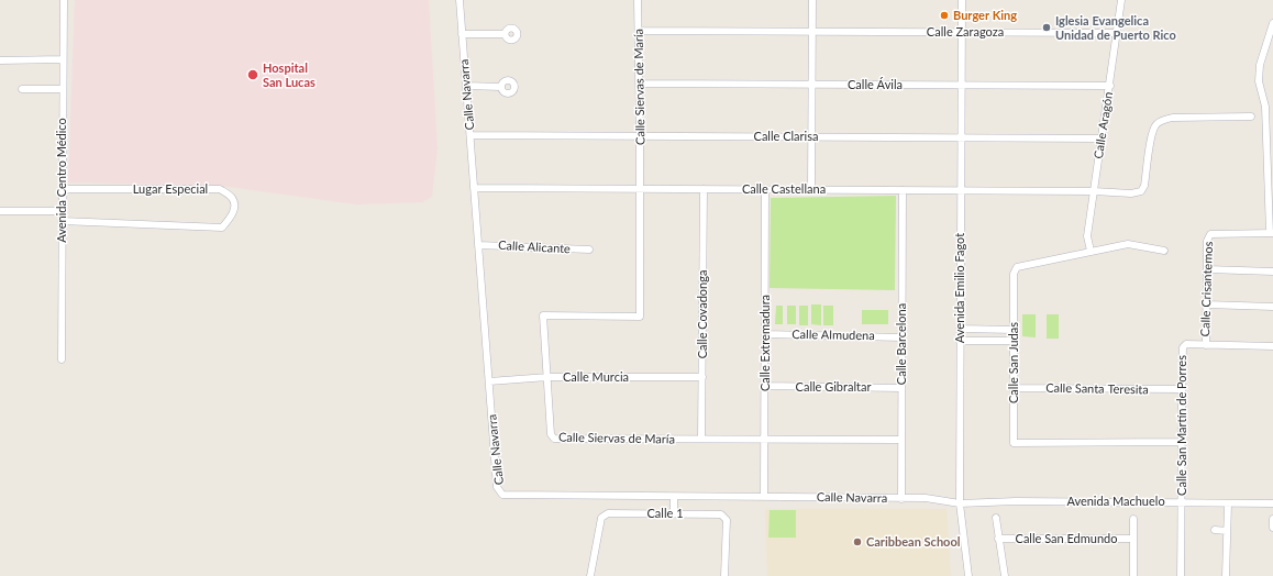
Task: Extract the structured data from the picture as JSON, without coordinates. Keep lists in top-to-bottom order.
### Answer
{
  "streets": {
    "street": [
      "Calle Zaragoza",
      "Calle Ávila",
      "Calle Siervas de María",
      "Calle Navarra",
      "Calle Aragón",
      "Calle Clarisa",
      "Avenida Centro Médico",
      "Lugar Especial",
      "Calle Castellana",
      "Calle Alicante",
      "Avenida Emilio Fagot",
      "Calle Crisantemos",
      "Calle Covadonga",
      "Calle Almudena",
      "Calle Extremadura",
      "Calle Barcelona",
      "Calle San Judas",
      "Calle Murcia",
      "Calle Gibraltar",
      "Calle Santa Teresita",
      "Calle San Martín de Porres",
      "Avenida Machuelo",
      "Calle 1",
      "Calle San Edmundo"
    ]
  },
  "crossings": [
    ["Calle Zaragoza", "Calle Siervas de María"],
    ["Calle Zaragoza", "Calle Aragón"],
    ["Calle Zaragoza", "Avenida Emilio Fagot"],
    ["Calle Ávila", "Calle Siervas de María"],
    ["Calle Ávila", "Calle Aragón"],
    ["Calle Ávila", "Avenida Emilio Fagot"],
    ["Calle Siervas de María", "Calle Clarisa"],
    ["Calle Siervas de María", "Calle Castellana"],
    ["Calle Siervas de María", "Calle Covadonga"],
    ["Calle Siervas de María", "Calle Extremadura"],
    ["Calle Siervas de María", "Calle Barcelona"],
    ["Calle Siervas de María", "Calle Murcia"],
    ["Calle Navarra", "Calle Clarisa"],
    ["Calle Navarra", "Calle Castellana"],
    ["Calle Navarra", "Calle Alicante"],
    ["Calle Navarra", "Avenida Emilio Fagot"],
    ["Calle Navarra", "Calle Extremadura"],
    ["Calle Navarra", "Calle Barcelona"],
    ["Calle Navarra", "Calle Murcia"],
    ["Calle Navarra", "Avenida Machuelo"],
    ["Calle Aragón", "Calle Clarisa"],
    ["Calle Aragón", "Calle Castellana"],
    ["Calle Aragón", "Calle San Judas"],
    ["Calle Clarisa", "Avenida Emilio Fagot"],
    ["Avenida Centro Médico", "Lugar Especial"],
    ["Calle Castellana", "Avenida Emilio Fagot"],
    ["Calle Castellana", "Calle Covadonga"],
    ["Calle Castellana", "Calle Extremadura"],
    ["Calle Castellana", "Calle Barcelona"],
    ["Avenida Emilio Fagot", "Avenida Machuelo"],
    ["Calle Crisantemos", "Calle San Martín de Porres"],
    ["Calle Covadonga", "Calle Murcia"],
    ["Calle Almudena", "Calle Extremadura"],
    ["Calle Almudena", "Calle Barcelona"],
    ["Calle Extremadura", "Calle Gibraltar"],
    ["Calle Barcelona", "Calle Gibraltar"],
    ["Calle San Judas", "Calle Santa Teresita"],
    ["Calle San Judas", "Calle San Martín de Porres"],
    ["Calle Santa Teresita", "Calle San Martín de Porres"],
    ["Calle San Martín de Porres", "Avenida Machuelo"]
  ],
  "places": [
    "Burger King",
    "Iglesia Evangelica Unidad de Puerto Rico",
    "Hospital San Lucas",
    "Caribbean School"
  ]
}
